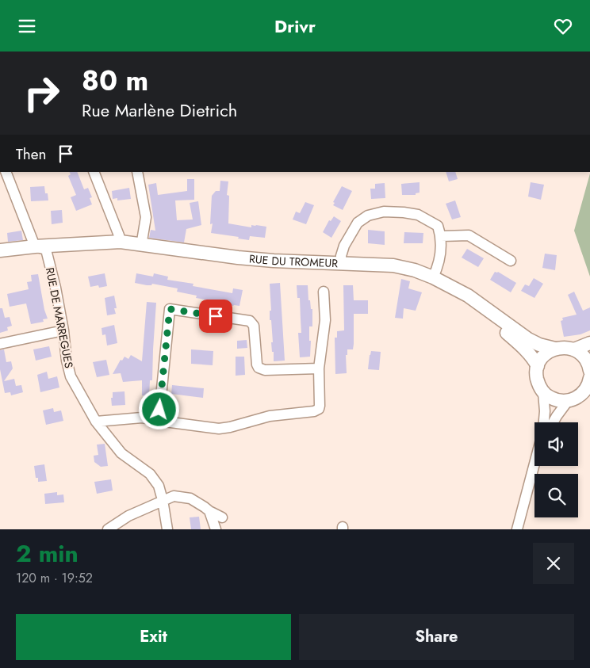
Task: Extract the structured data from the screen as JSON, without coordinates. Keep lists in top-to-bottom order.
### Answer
{
  "streets": {
    "main road": ["RUE DU TROMEUR"],
    "street": ["RUE DE MARREGUES"]
  },
  "crossings": [
    ["RUE DU TROMEUR", "RUE DE MARREGUES"]
  ],
  "page": {
    "header": "Drivr",
    "turn": ["80 m", "Rue Marlène Dietrich"],
    "then": "Then",
    "heading": ["2 min", "120 m · 19:52"],
    "buttons": ["Exit", "Share"]
  }
}
